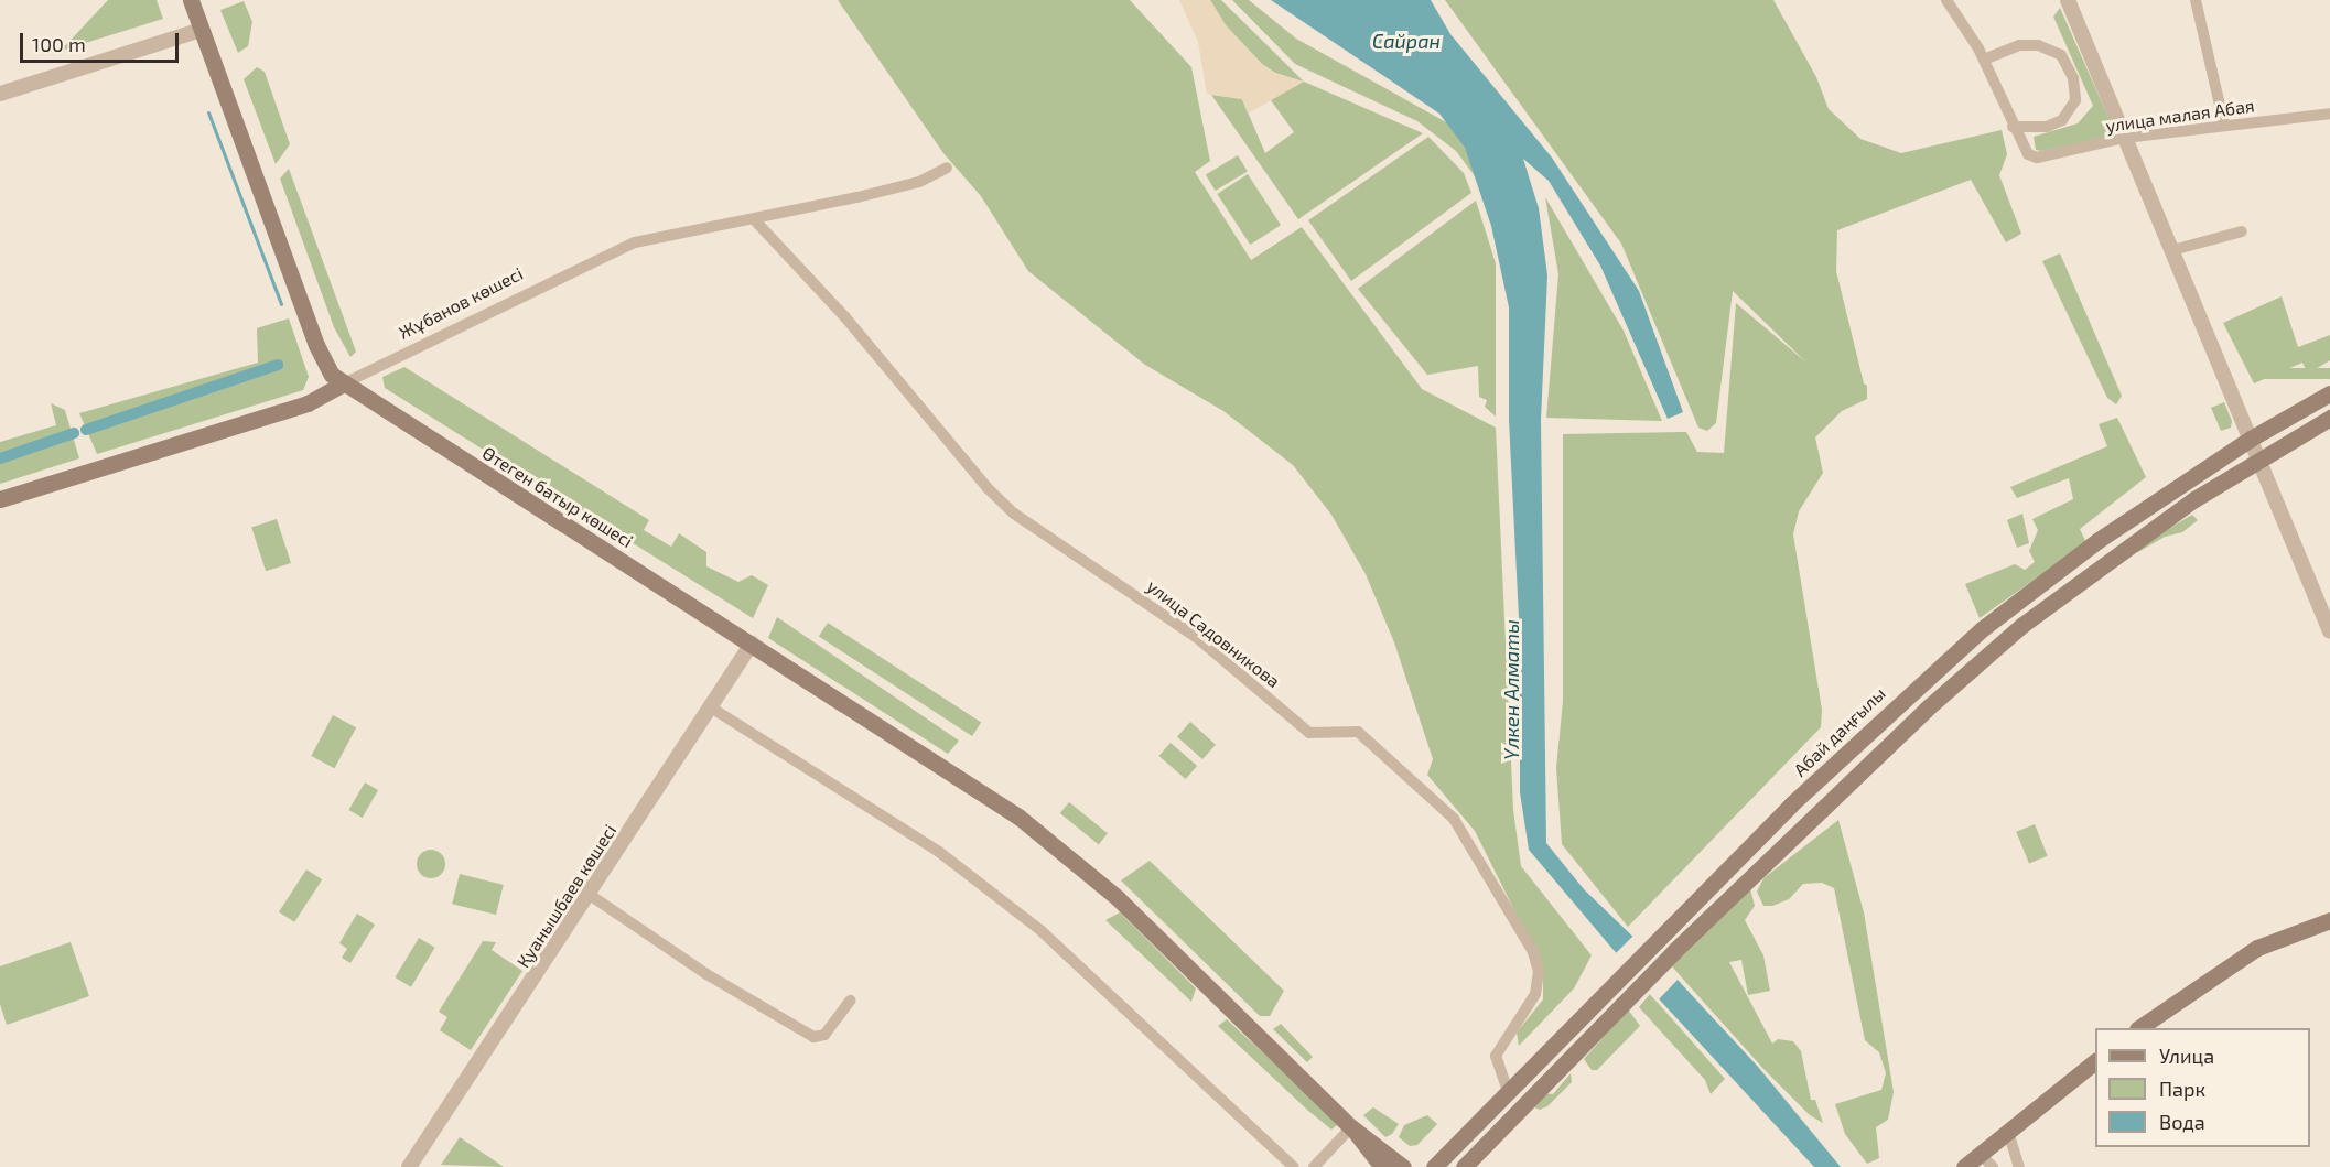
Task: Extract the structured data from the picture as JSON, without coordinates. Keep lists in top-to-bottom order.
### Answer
{
  "streets": {
    "main road": ["Жұбанов көшесі", "Өтеген батыр көшесі", "Абай даңғылы"],
    "street": ["улица малая Абая", "улица Садовникова", "Қуанышбаев көшесі"]
  },
  "crossings": [
    ["Жұбанов көшесі", "Өтеген батыр көшесі"],
    ["Жұбанов көшесі", "улица Садовникова"],
    ["Өтеген батыр көшесі", "Қуанышбаев көшесі"],
    ["улица Садовникова", "Абай даңғылы"]
  ],
  "water": ["Сайран", "Үлкен Алматы"],
  "legend": ["Улица", "Парк", "Вода"],
  "scale_bar": "100 m"
}
